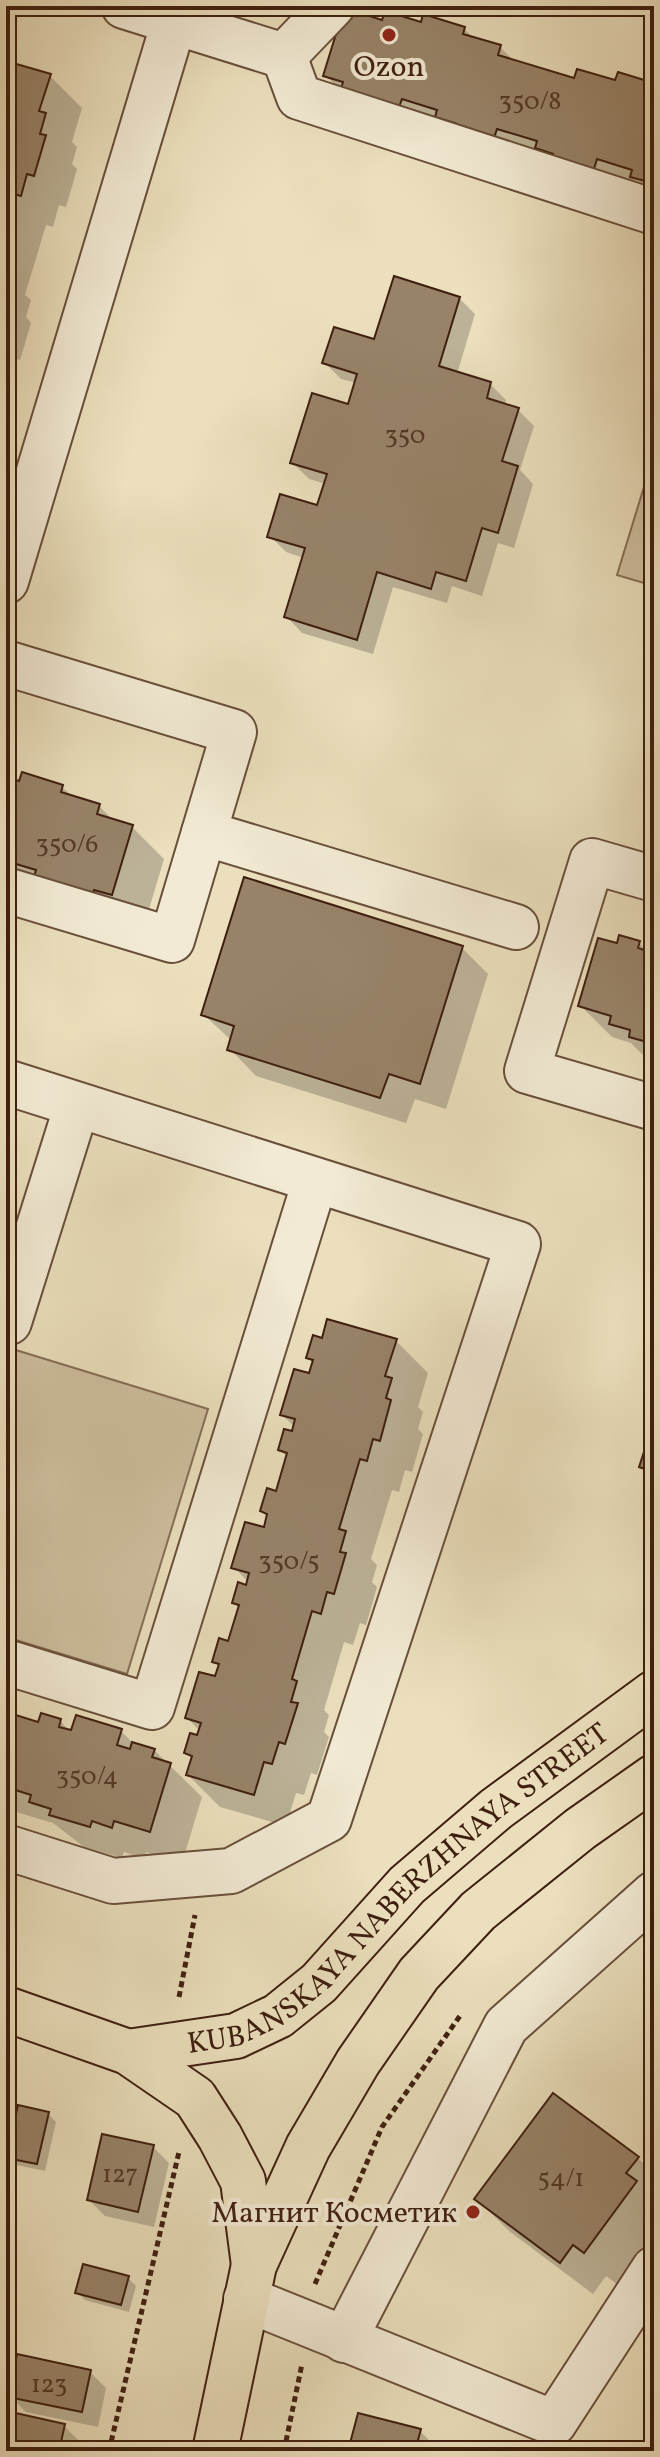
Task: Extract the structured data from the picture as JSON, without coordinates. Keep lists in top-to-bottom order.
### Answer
{
  "streets": {
    "main road": ["KUBANSKAYA NABERZHNAYA STREET"]
  },
  "places": ["Ozon", "Магнит Косметик"],
  "house_numbers": [
    "350/8",
    "350",
    "350/6",
    "350/5",
    "350/4",
    "127",
    "54/1",
    "123"
  ]
}
